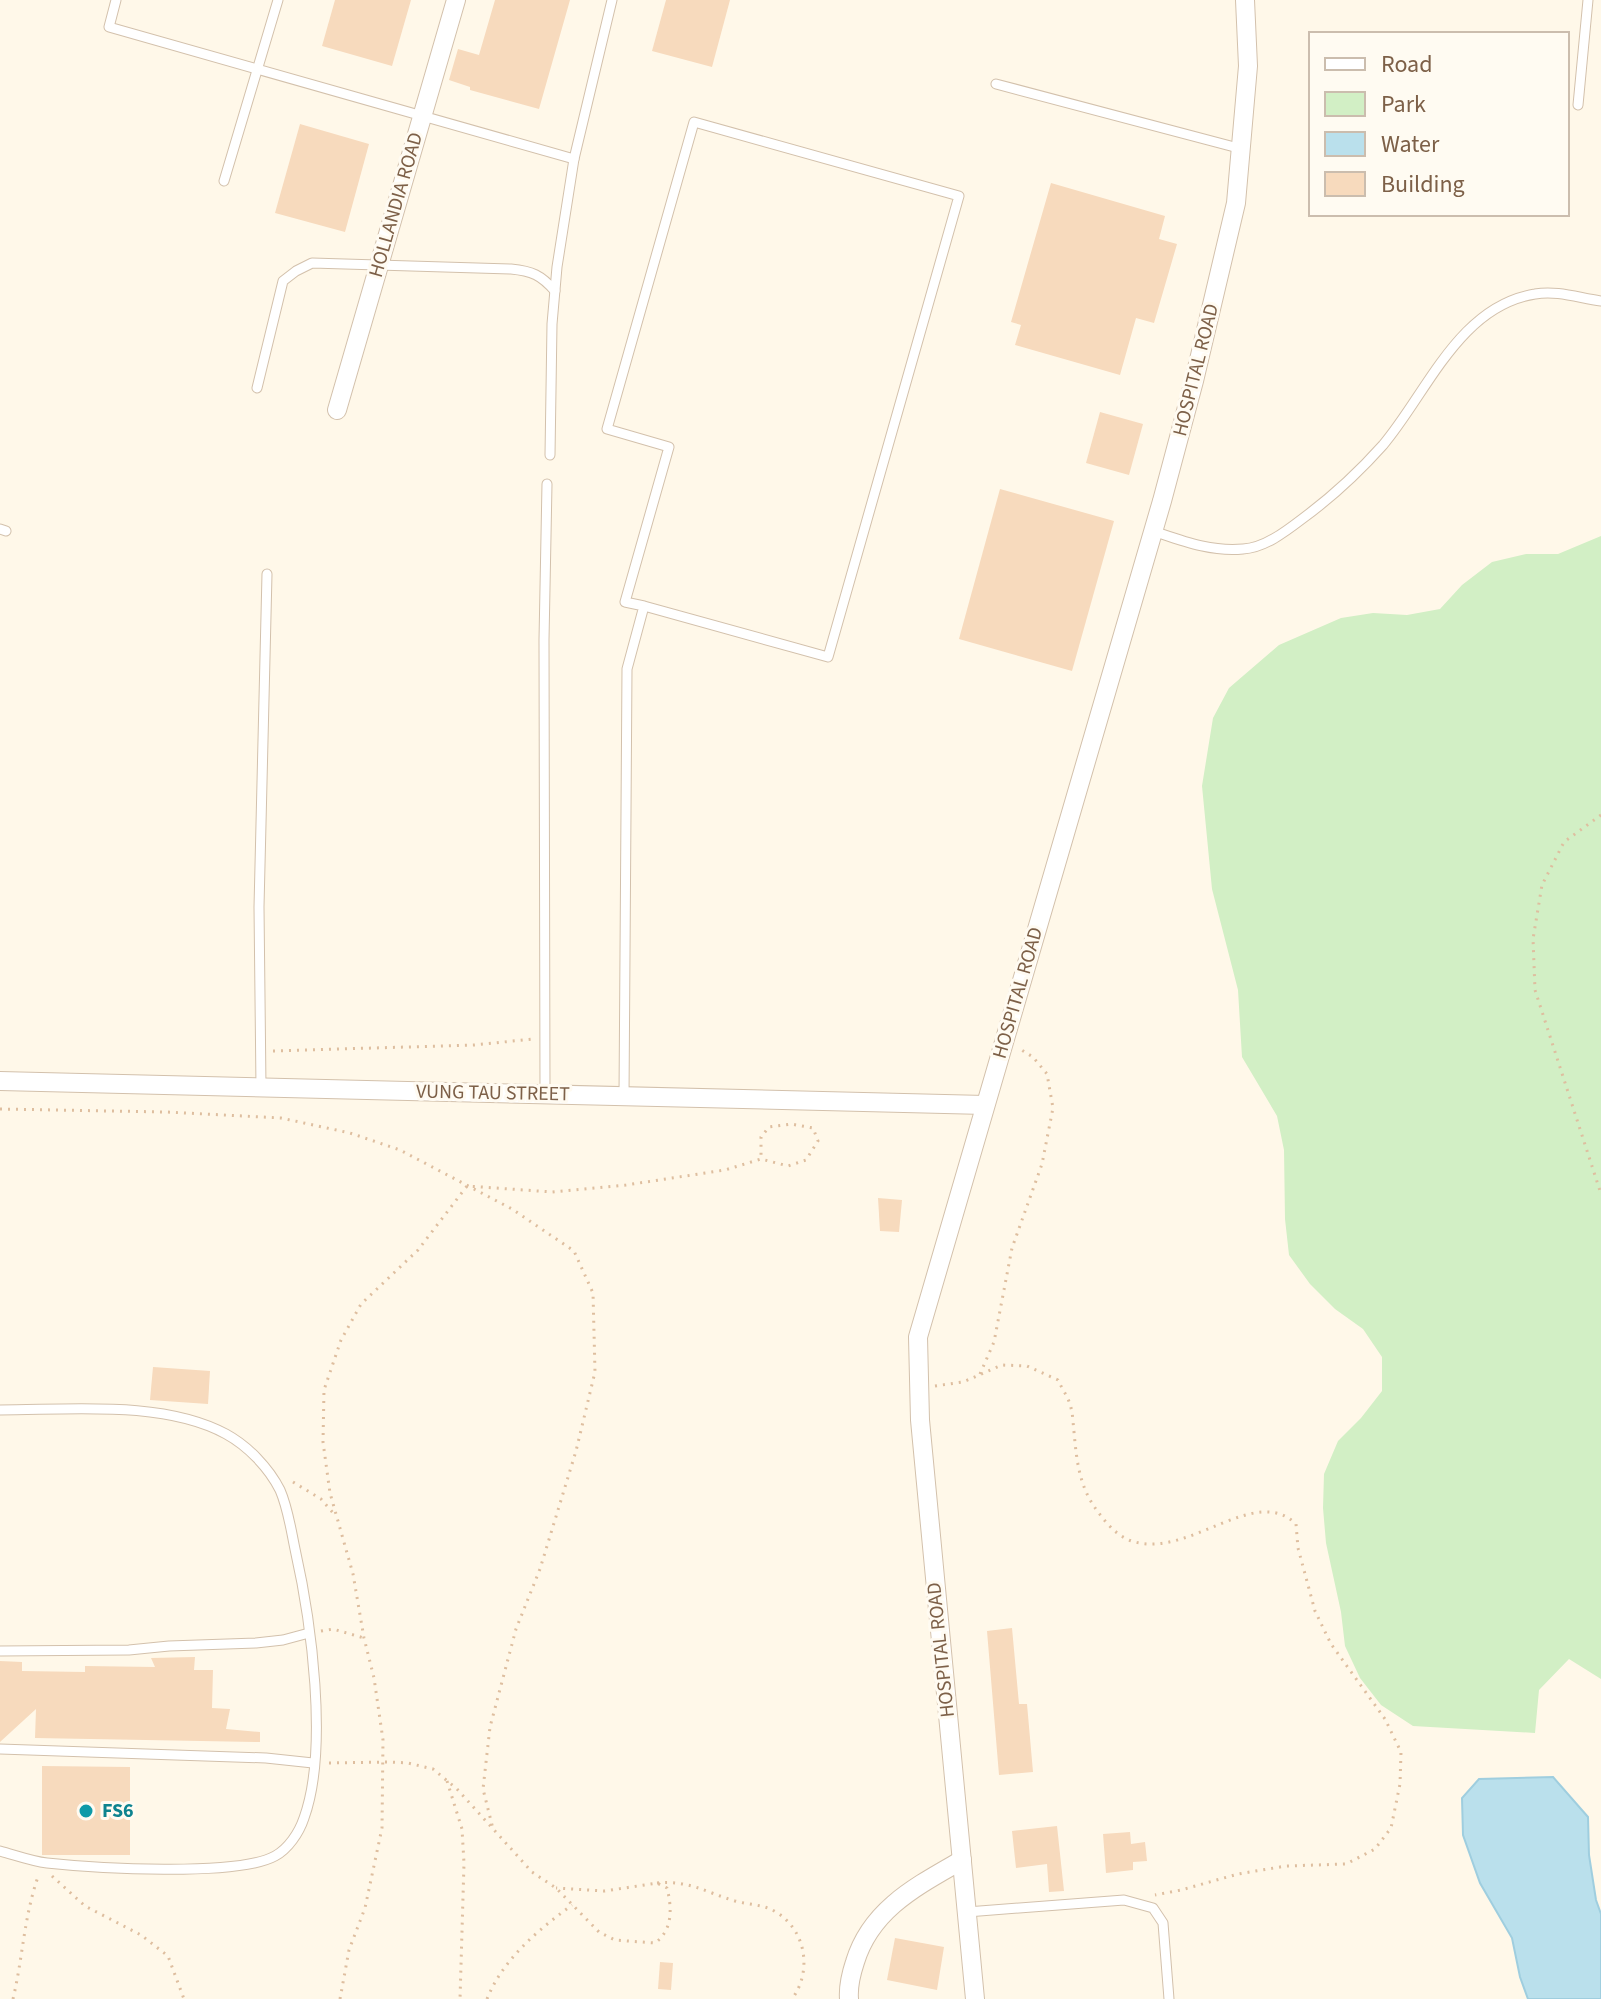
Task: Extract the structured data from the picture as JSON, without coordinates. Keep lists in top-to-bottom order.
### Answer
{
  "streets": {
    "street": ["HOLLANDIA ROAD", "HOSPITAL ROAD", "VUNG TAU STREET"]
  },
  "crossings": [
    ["HOSPITAL ROAD", "VUNG TAU STREET"]
  ],
  "places": ["FS6"],
  "legend": [
    "Road",
    "Park",
    "Water",
    "Building"
  ]
}
